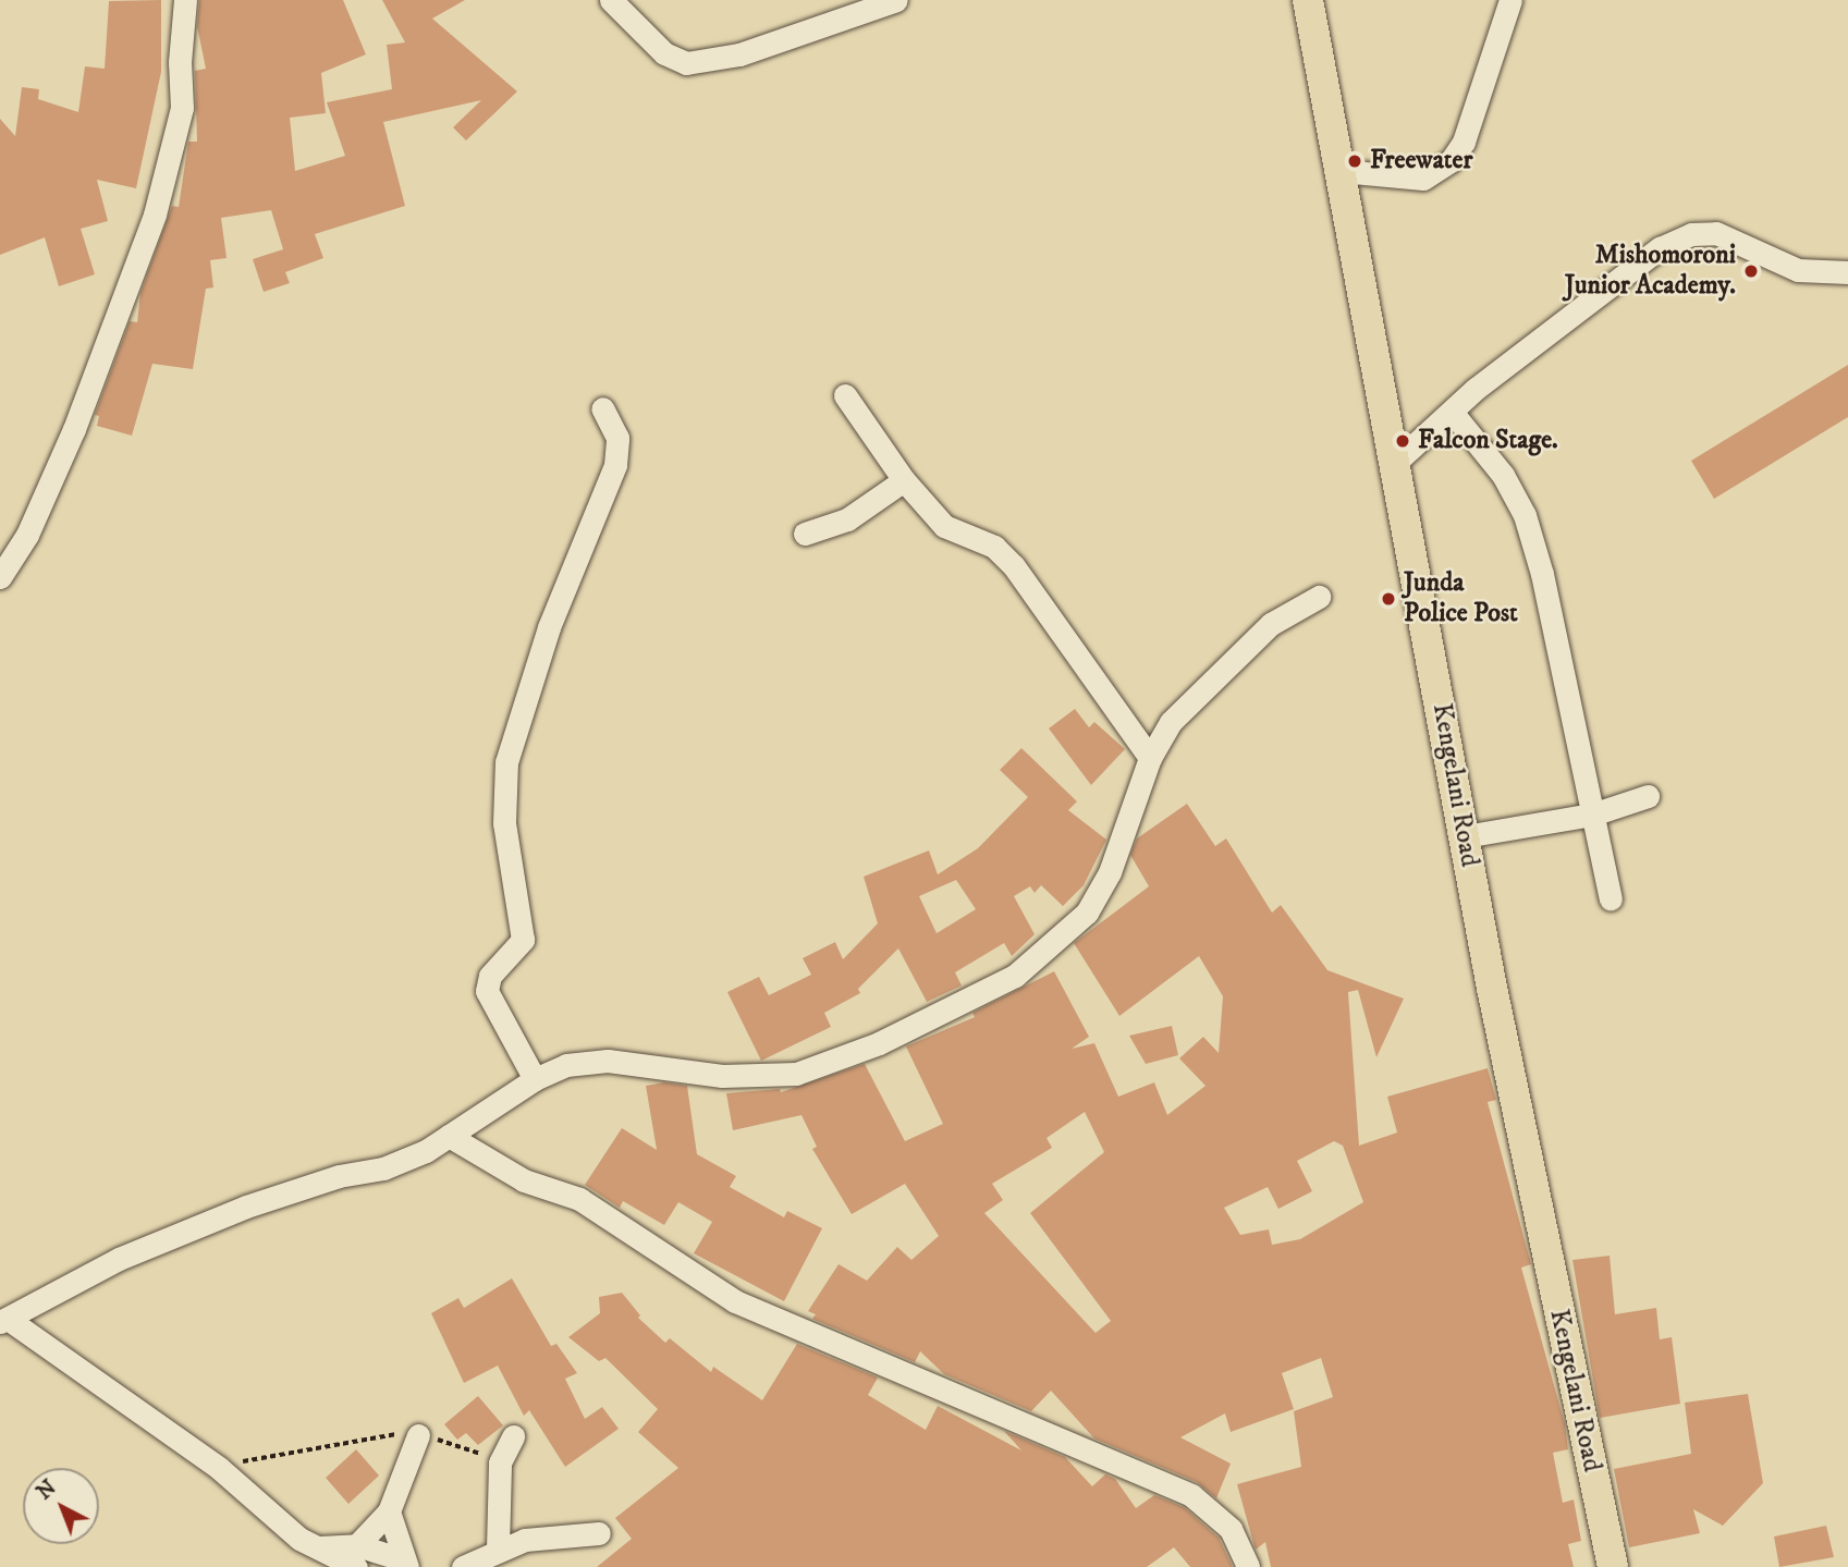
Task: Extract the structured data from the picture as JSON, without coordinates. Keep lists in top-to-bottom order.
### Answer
{
  "streets": {
    "main road": ["Kengelani Road"]
  },
  "places": [
    "Freewater",
    "Mishomoroni Junior Academy.",
    "Falcon Stage.",
    "Junda Police Post"
  ],
  "north": "top left"
}
